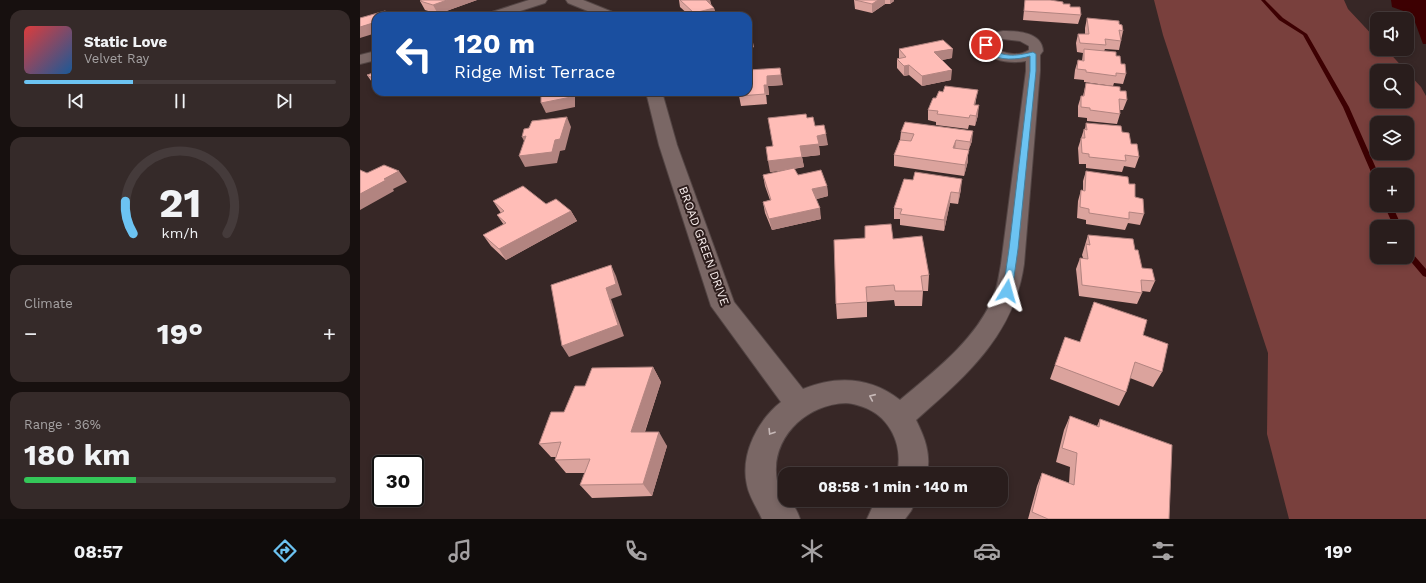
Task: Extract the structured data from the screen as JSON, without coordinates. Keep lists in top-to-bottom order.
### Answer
{
  "streets": {
    "street": ["BROAD GREEN DRIVE"]
  },
  "page": {
    "map_buttons": ["+", "−"],
    "turn": ["120 m", "Ridge Mist Terrace"],
    "song": ["Static Love", "Velvet Ray"],
    "tile": [
      "Climate",
      ["Range · 36%", "180 km"]
    ],
    "heat": ["−", "19°", "+"],
    "limit": "30",
    "trip": "08:58 · 1 min · 140 m",
    "tabs": ["08:57", "19°"],
    "gauge": ["21", "km/h"]
  }
}
